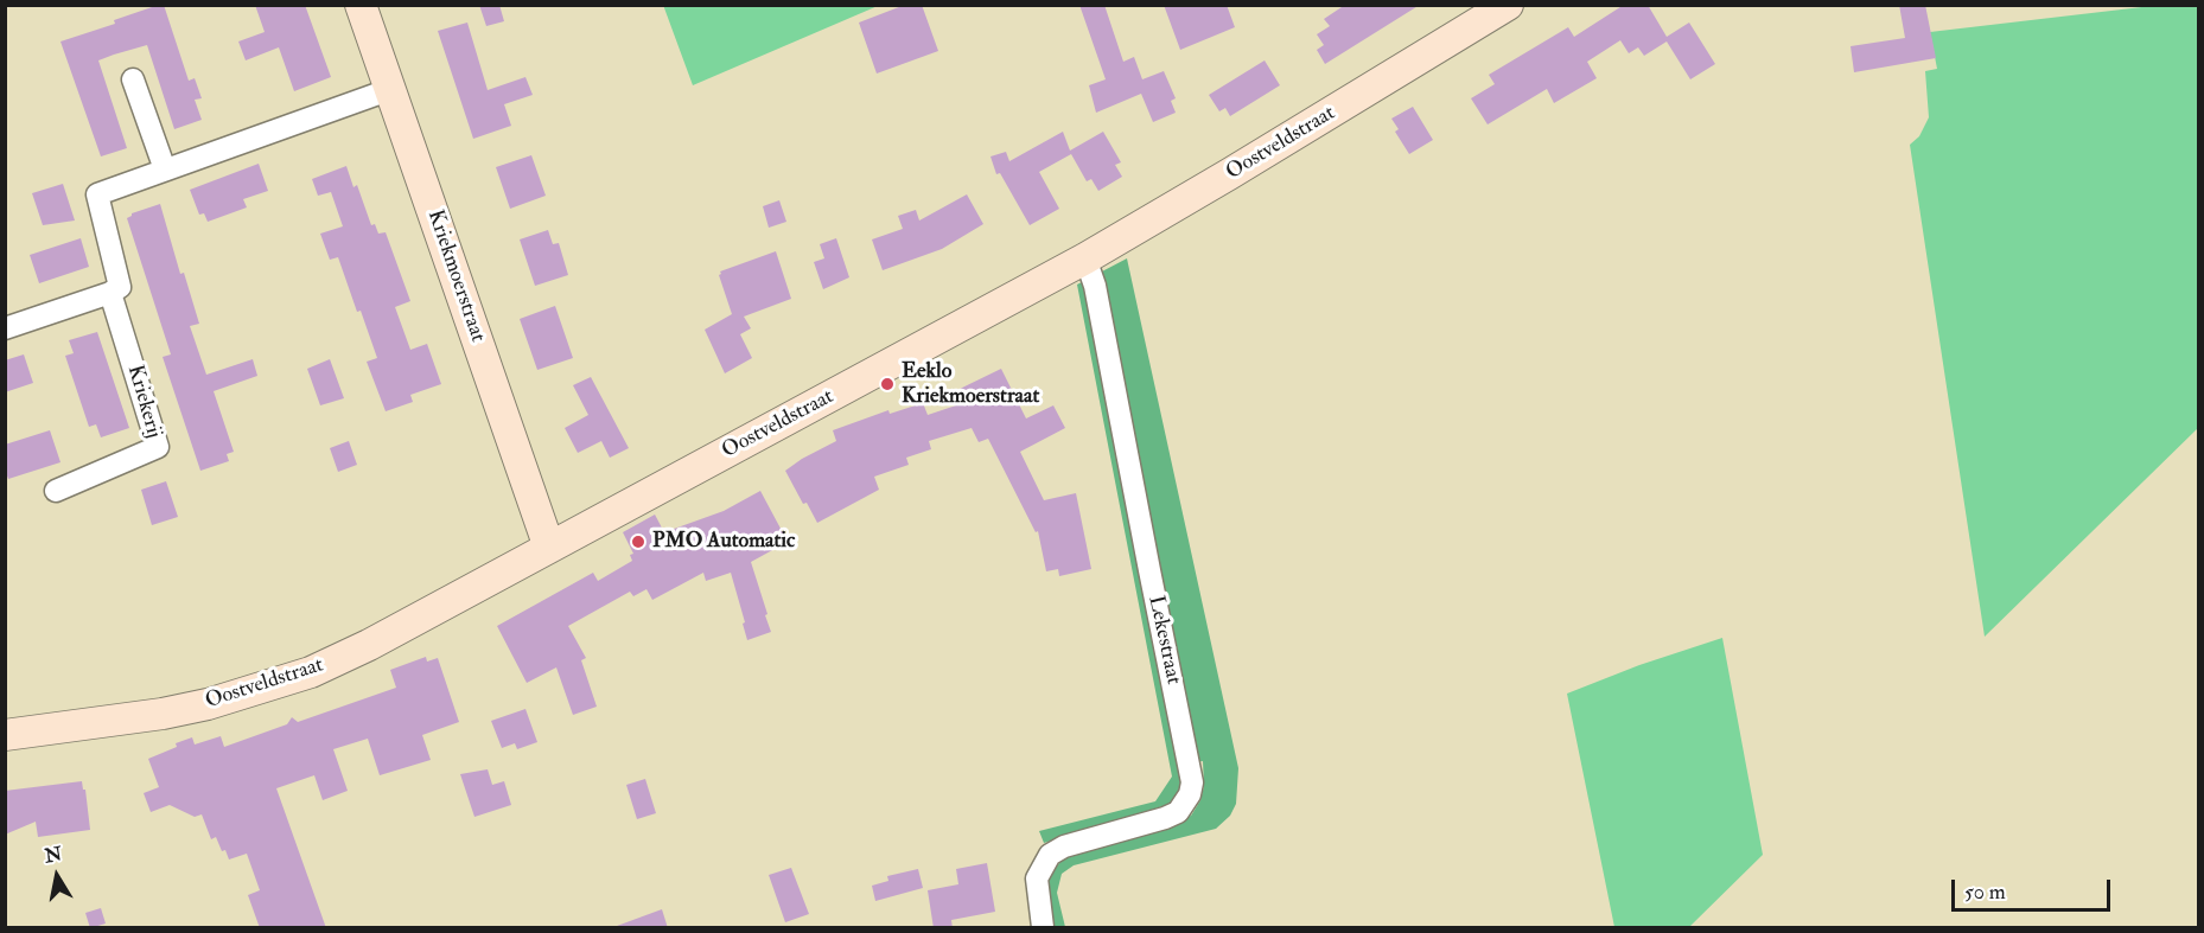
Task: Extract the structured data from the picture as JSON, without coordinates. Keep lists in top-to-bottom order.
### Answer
{
  "streets": {
    "street": [
      "Oostveldstraat",
      "Kriekmoerstraat",
      "Kriekerij",
      "Lekestraat"
    ]
  },
  "crossings": [
    ["Oostveldstraat", "Kriekmoerstraat"],
    ["Oostveldstraat", "Lekestraat"],
    ["Kriekmoerstraat", "Kriekerij"]
  ],
  "places": ["Eeklo Kriekmoerstraat", "PMO Automatic"],
  "scale_bar": "50 m",
  "north": "top"
}
